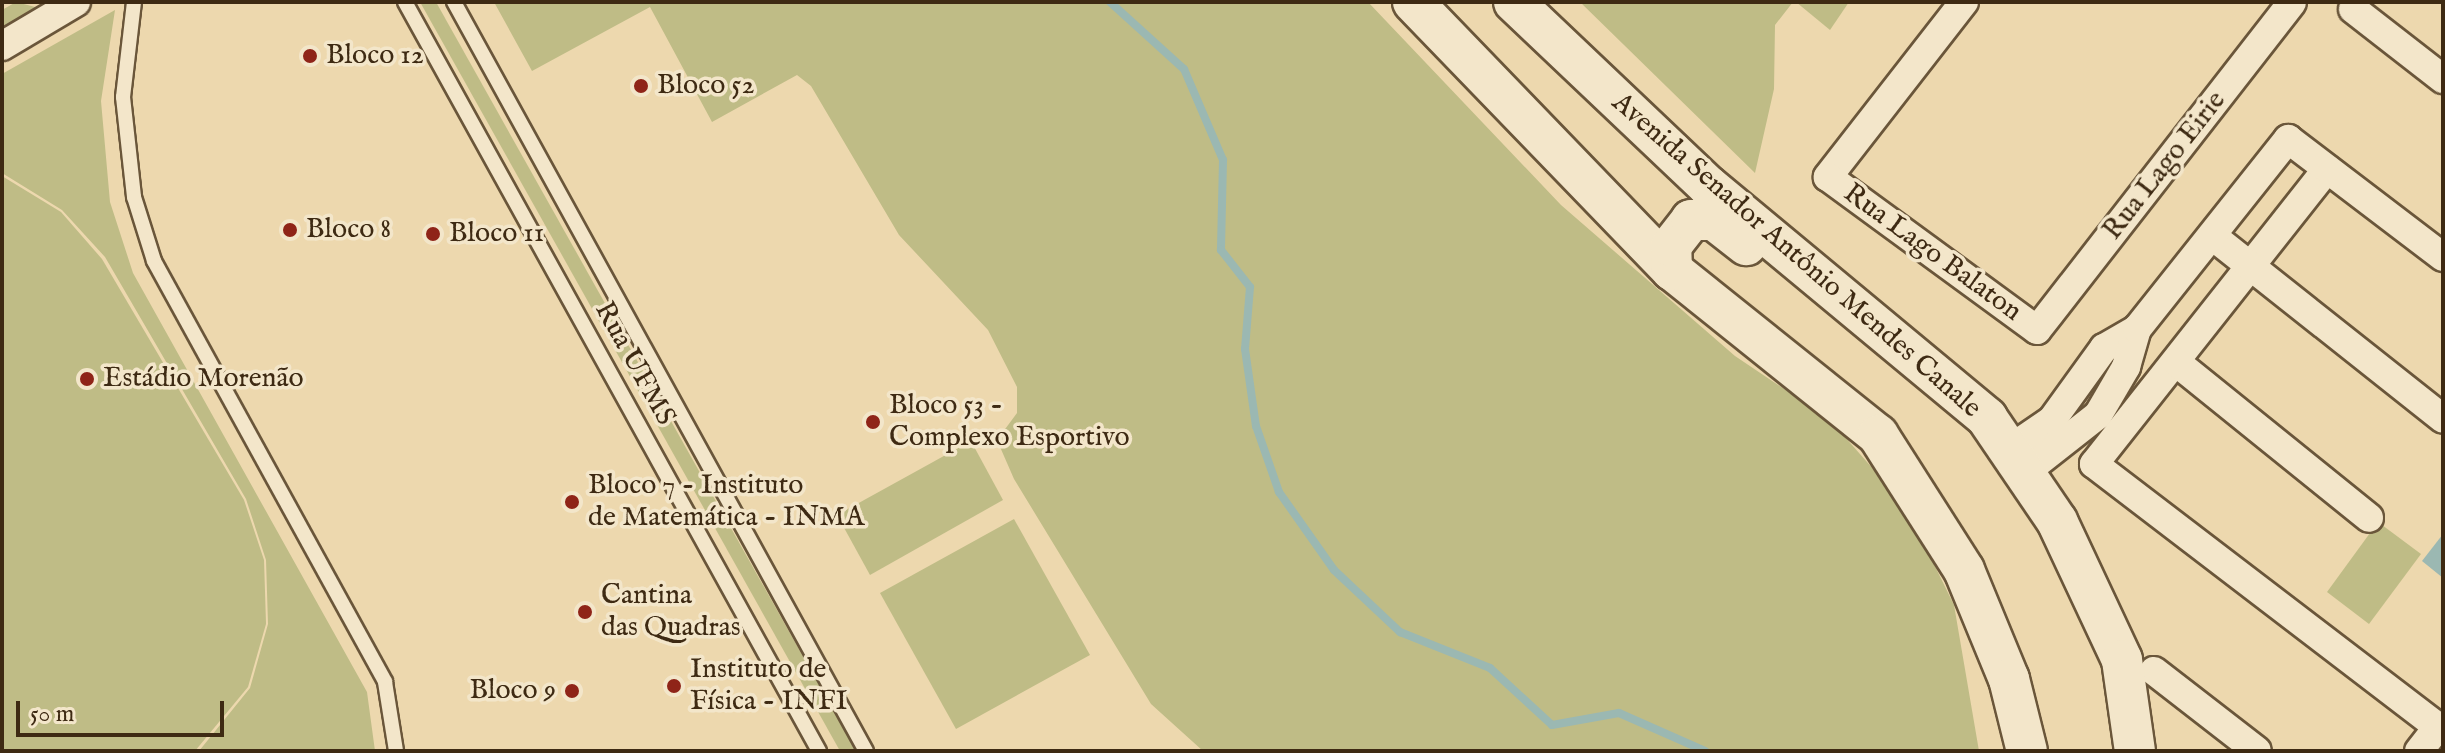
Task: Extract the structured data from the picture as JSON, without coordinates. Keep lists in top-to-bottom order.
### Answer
{
  "streets": {
    "main road": ["Avenida Senador Antônio Mendes Canale"],
    "street": ["Rua Lago Eirie", "Rua Lago Balaton"],
    "lane": ["Rua UFMS"]
  },
  "crossings": [
    ["Rua Lago Eirie", "Rua Lago Balaton"]
  ],
  "places": [
    "Bloco 12",
    "Bloco 52",
    "Bloco 8",
    "Bloco 11",
    "Estádio Morenão",
    "Bloco 53 - Complexo Esportivo",
    "Bloco 7 - Instituto de Matemática - INMA",
    "Cantina das Quadras",
    "Instituto de Física - INFI",
    "Bloco 9"
  ],
  "scale_bar": "50 m"
}
